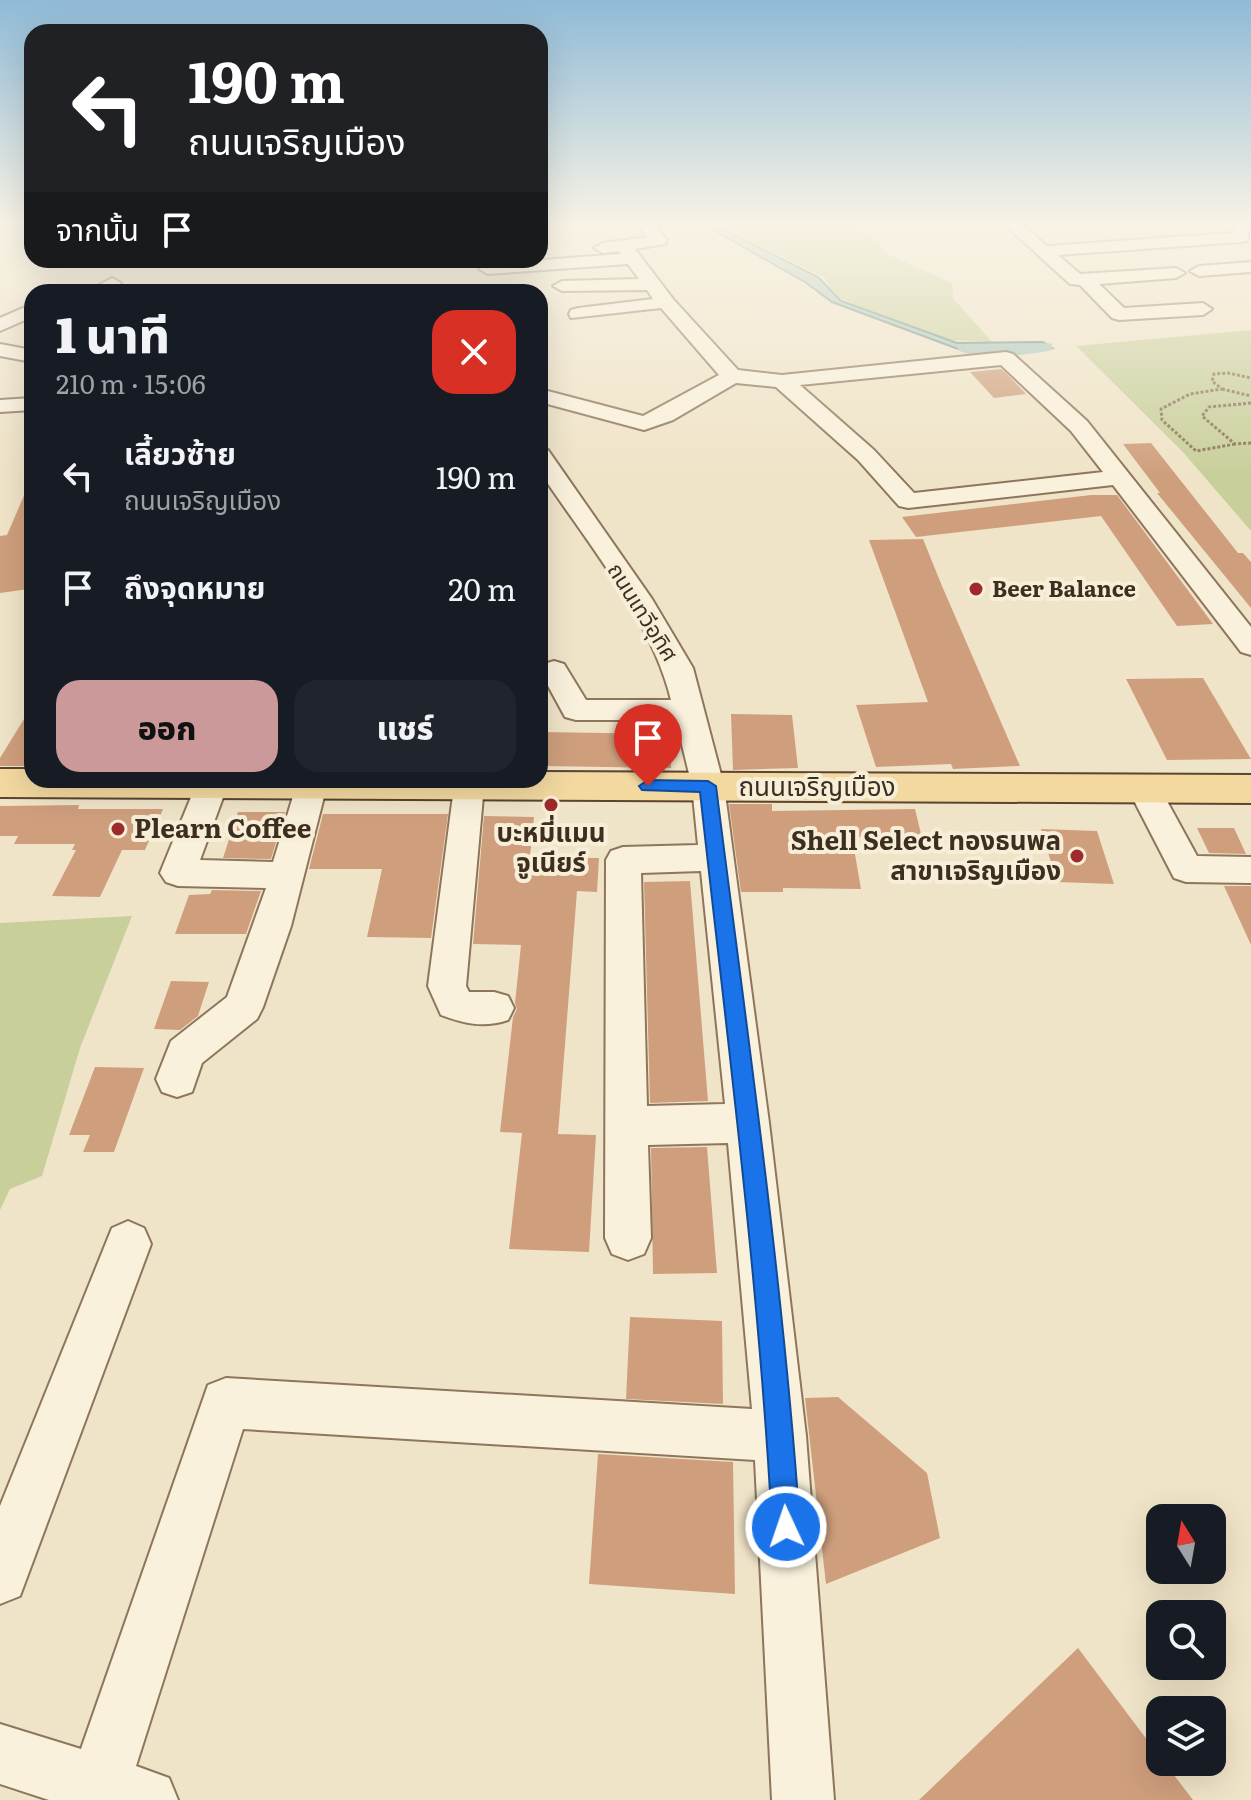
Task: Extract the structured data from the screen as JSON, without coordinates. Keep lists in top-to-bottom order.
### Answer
{
  "streets": {
    "main road": ["ถนนเจริญเมือง"],
    "street": ["ถนนเทวีอุทิศ"]
  },
  "crossings": [
    ["ถนนเทวีอุทิศ", "ถนนเจริญเมือง"]
  ],
  "places": [
    "Beer Balance",
    "บะหมี่แมน จูเนียร์",
    "Plearn Coffee",
    "Shell Select ทองธนพล สาขาเจริญเมือง"
  ],
  "north": "top",
  "page": {
    "turn": ["190 m", "ถนนเจริญเมือง"],
    "then": "จากนั้น",
    "heading": ["1 นาที", "210 m · 15:06"],
    "list": [
      {
        "name": "เลี้ยวซ้าย",
        "note": "ถนนเจริญเมือง",
        "value": "190 m"
      },
      {
        "name": "ถึงจุดหมาย",
        "value": "20 m"
      }
    ],
    "buttons": ["ออก", "แชร์"]
  }
}
